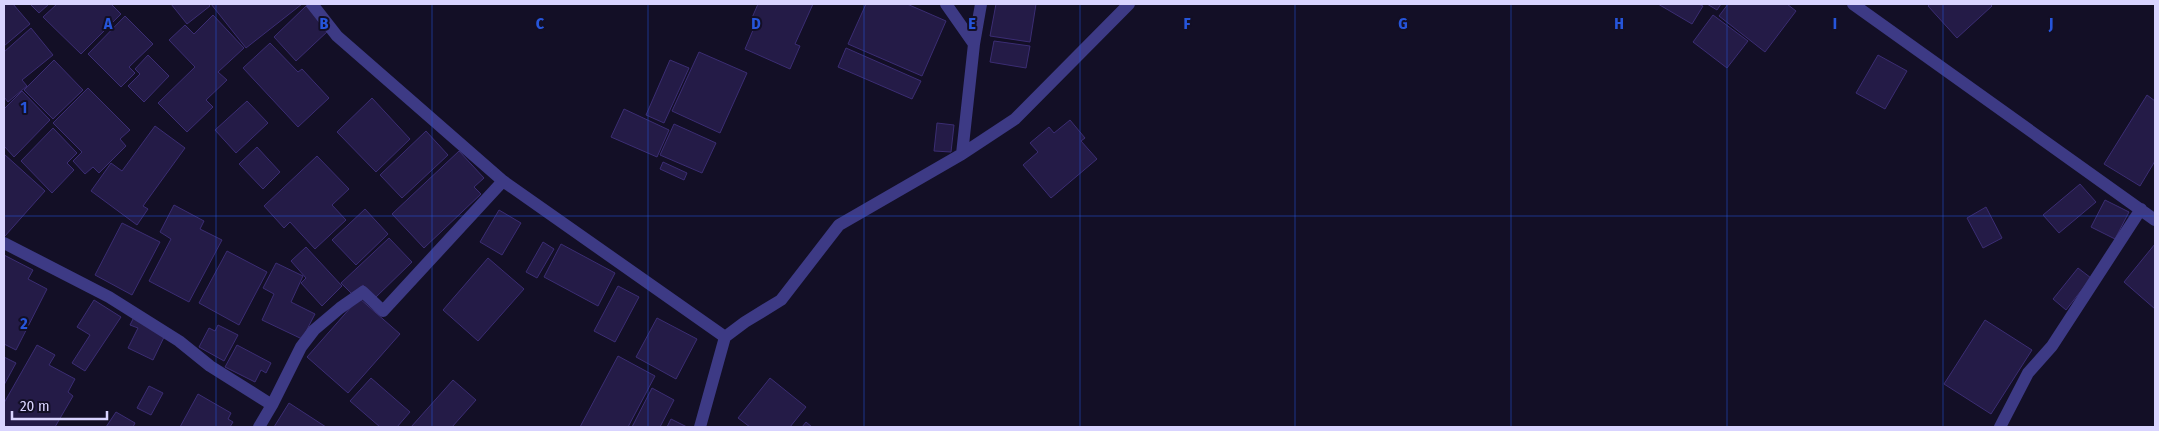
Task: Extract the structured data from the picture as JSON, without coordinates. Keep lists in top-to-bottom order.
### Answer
{
  "scale_bar": "20 m",
  "grid": {
    "columns": [
      "A",
      "B",
      "C",
      "D",
      "E",
      "F",
      "G",
      "H",
      "I",
      "J"
    ],
    "rows": ["1", "2"]
  }
}
